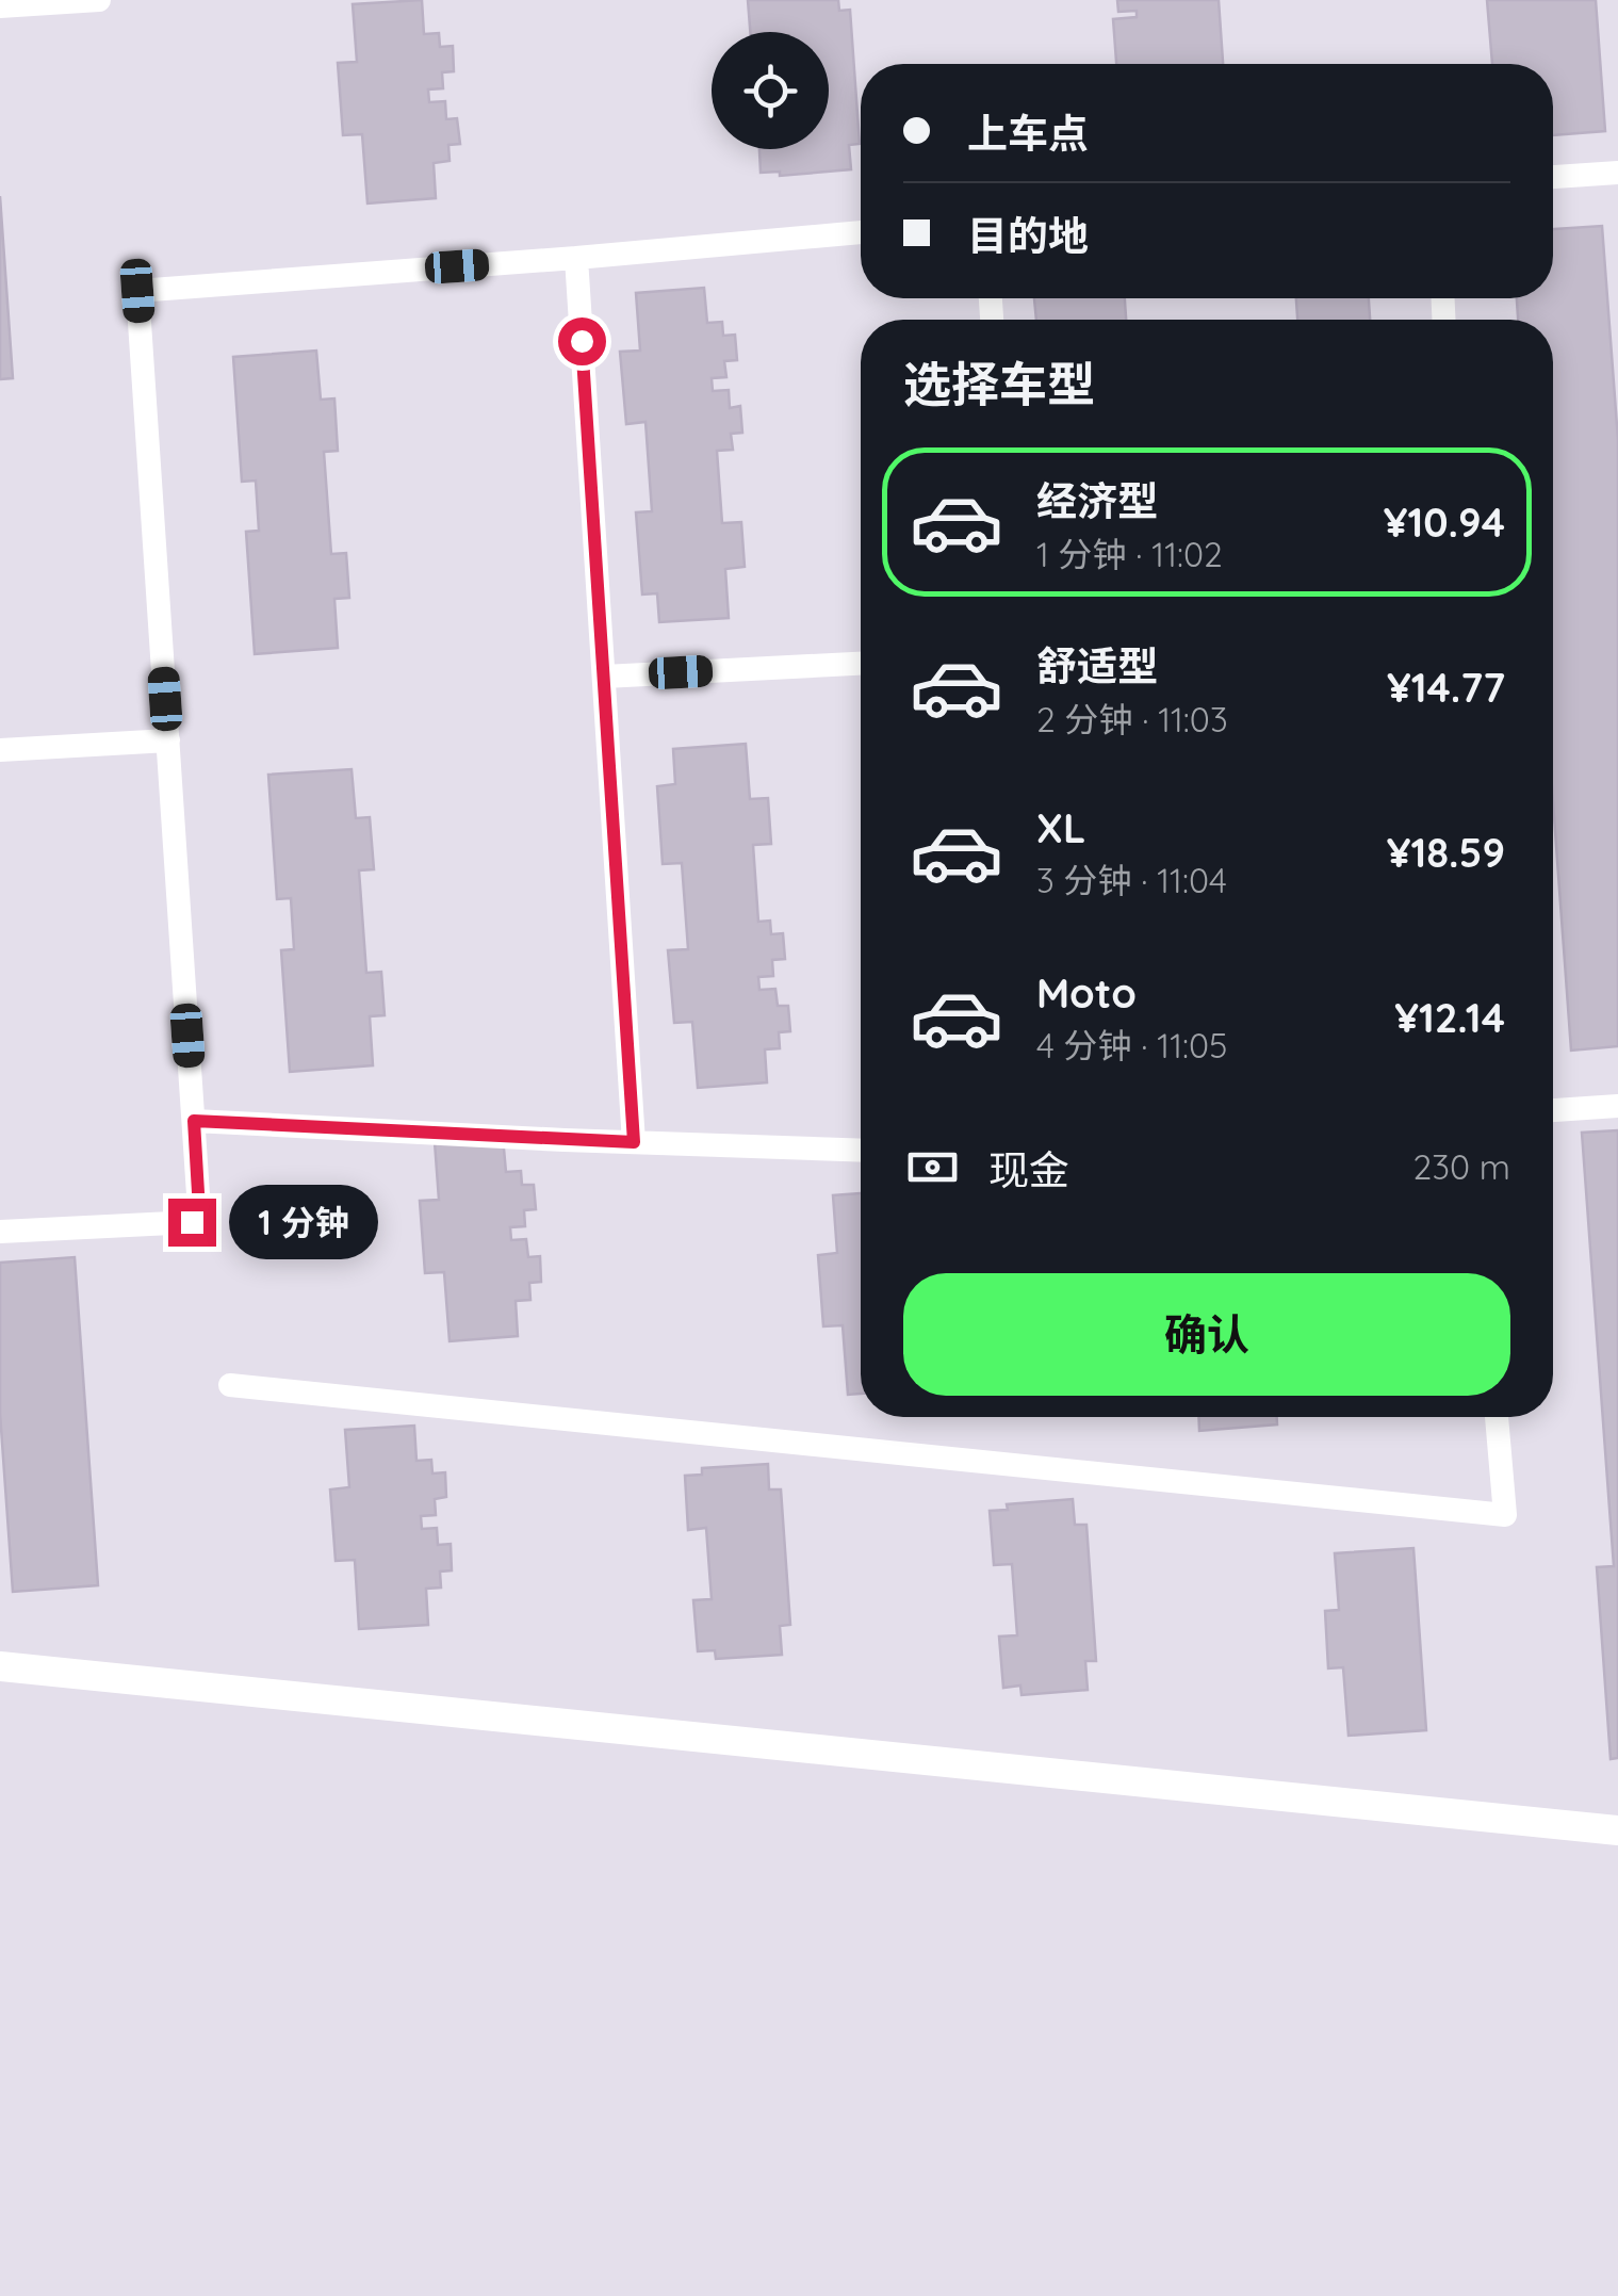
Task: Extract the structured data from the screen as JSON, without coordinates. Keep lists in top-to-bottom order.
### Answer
{
  "page": {
    "banner": ["上车点", "目的地"],
    "heading": "选择车型",
    "list": [
      {
        "name": "经济型",
        "note": "1 分钟 · 11:02",
        "value": "¥10.94"
      },
      {
        "name": "舒适型",
        "note": "2 分钟 · 11:03",
        "value": "¥14.77"
      },
      {
        "name": "XL",
        "note": "3 分钟 · 11:04",
        "value": "¥18.59"
      },
      {
        "name": "Moto",
        "note": "4 分钟 · 11:05",
        "value": "¥12.14"
      }
    ],
    "pay": ["现金", "230 m"],
    "bubble": "1 分钟",
    "buttons": "确认"
  }
}
